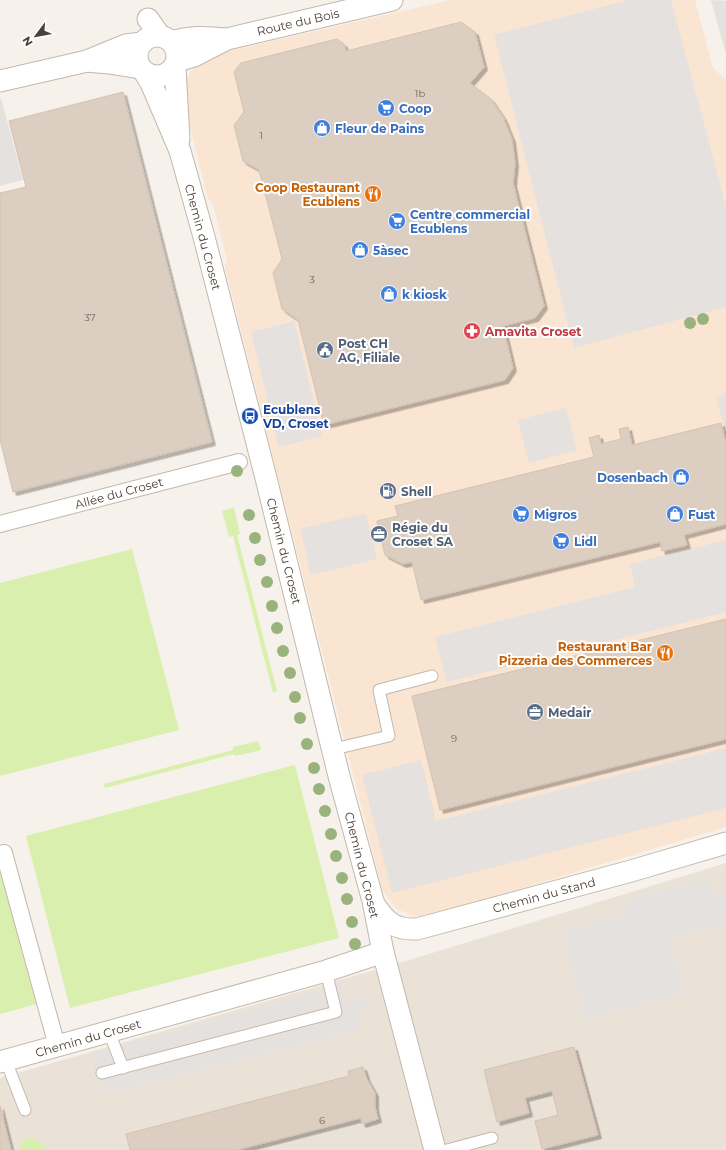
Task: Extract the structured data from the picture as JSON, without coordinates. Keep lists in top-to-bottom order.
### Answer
{
  "streets": {
    "street": [
      "Route du Bois",
      "Chemin du Croset",
      "Allée du Croset",
      "Chemin du Stand"
    ]
  },
  "crossings": [
    ["Route du Bois", "Chemin du Croset"],
    ["Chemin du Croset", "Chemin du Stand"]
  ],
  "places": {
    "supermarket": [
      "Coop",
      "Centre commercial Ecublens",
      "Migros",
      "Lidl"
    ],
    "shop": [
      "Fleur de Pains",
      "5àsec",
      "k kiosk",
      "Dosenbach",
      "Fust"
    ],
    "restaurant": ["Coop Restaurant Ecublens", "Restaurant Bar Pizzeria des Commerces"],
    "pharmacy": ["Amavita Croset"],
    "public building": ["Post CH AG, Filiale"],
    "bus stop": ["Ecublens VD, Croset"],
    "fuel station": ["Shell"],
    "office": ["Régie du Croset SA", "Medair"]
  },
  "house_numbers": [
    "1b",
    "1",
    "3",
    "37",
    "9",
    "6"
  ],
  "north": "bottom left"
}
